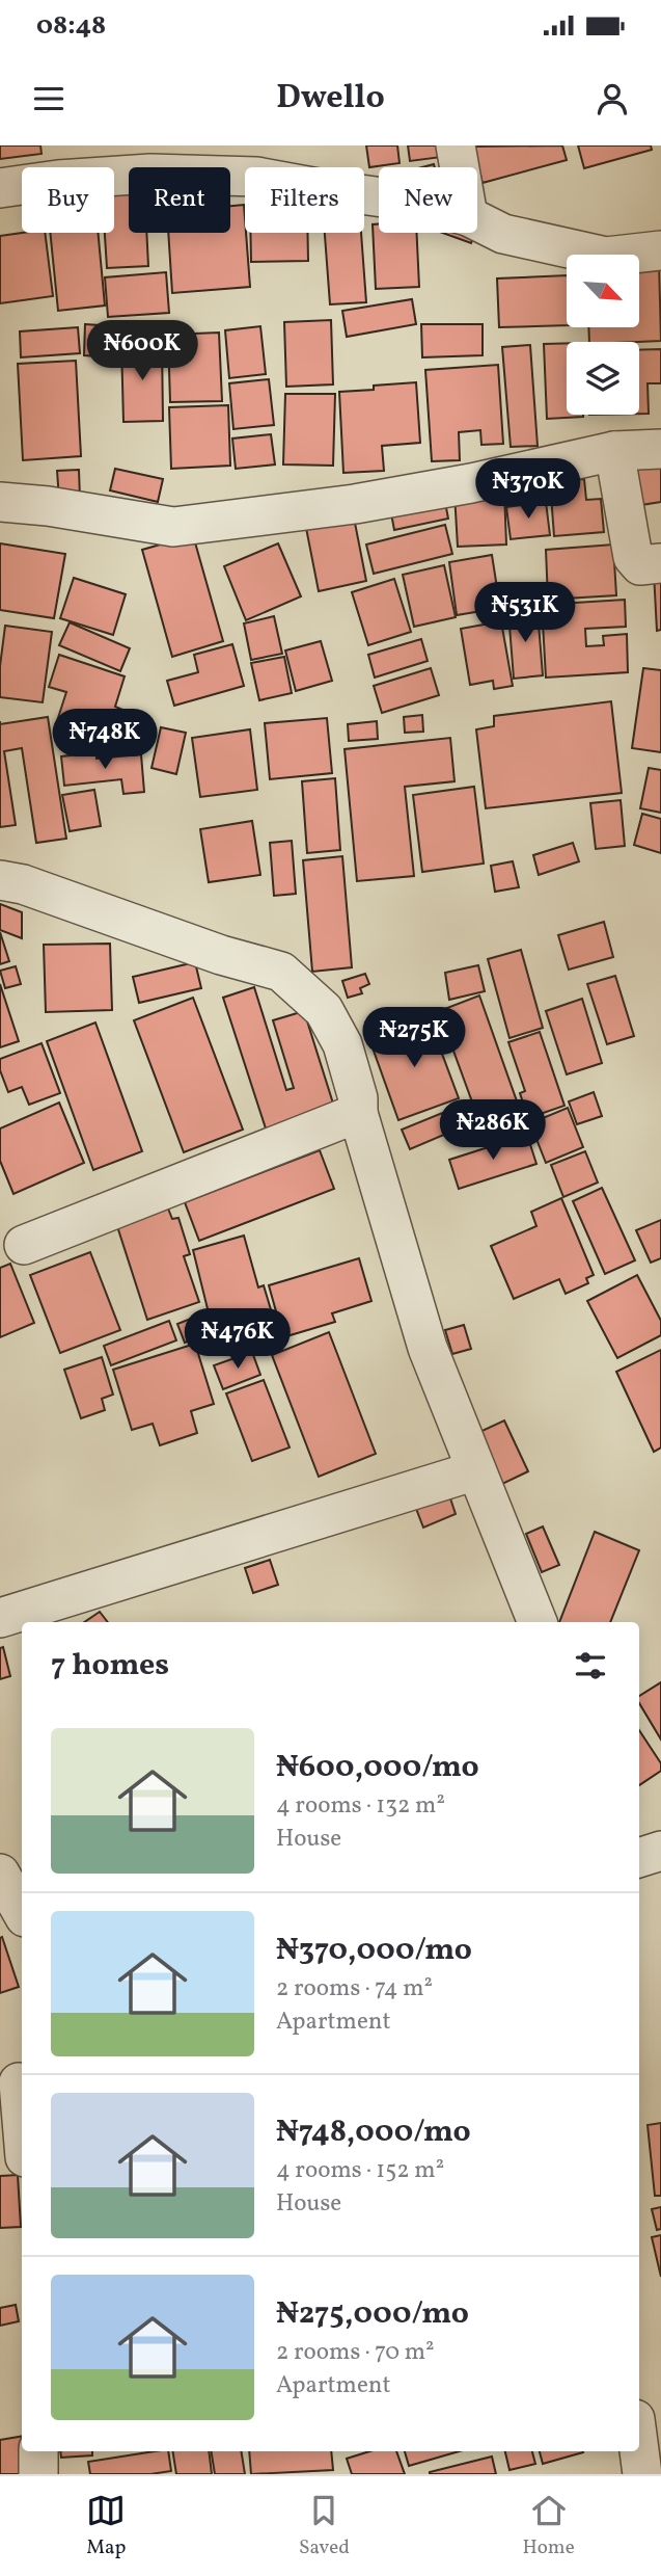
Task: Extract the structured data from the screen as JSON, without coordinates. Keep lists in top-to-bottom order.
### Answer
{
  "north": "bottom right",
  "page": {
    "status": "08:48",
    "header": "Dwello",
    "chip": [
      "Buy",
      "Rent",
      "Filters",
      "New"
    ],
    "price": [
      "₦600K",
      "₦370K",
      "₦531K",
      "₦748K",
      "₦275K",
      "₦286K",
      "₦476K"
    ],
    "heading": "7 homes",
    "list": [
      {
        "name": "₦600,000/mo",
        "note": "4 rooms · 132 m² · House"
      },
      {
        "name": "₦370,000/mo",
        "note": "2 rooms · 74 m² · Apartment"
      },
      {
        "name": "₦748,000/mo",
        "note": "4 rooms · 152 m² · House"
      },
      {
        "name": "₦275,000/mo",
        "note": "2 rooms · 70 m² · Apartment"
      }
    ],
    "tabs": ["Map", "Saved", "Home"]
  }
}
